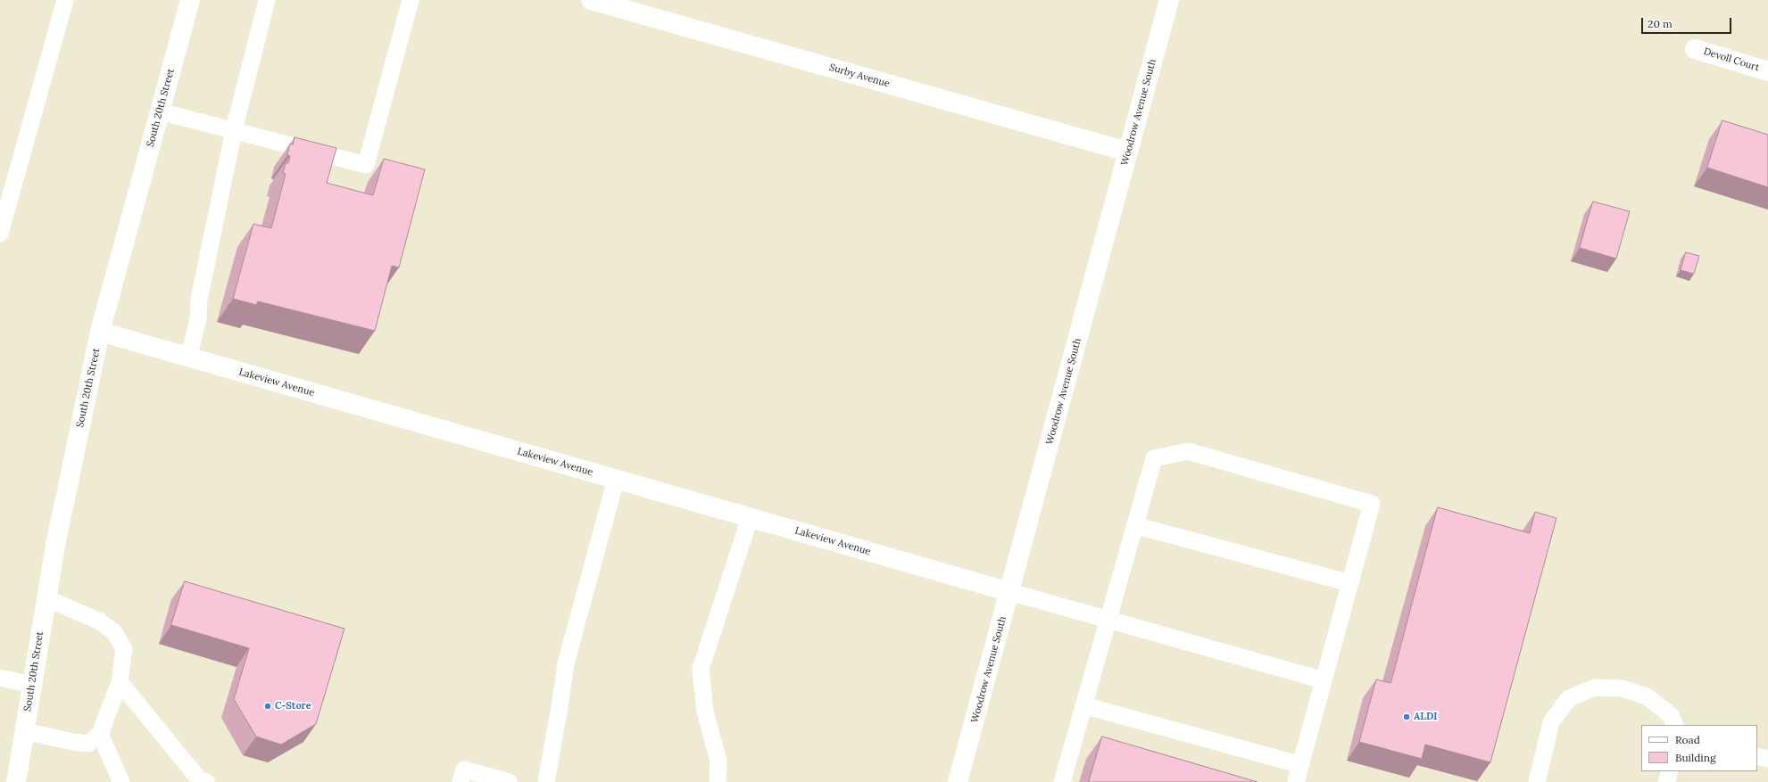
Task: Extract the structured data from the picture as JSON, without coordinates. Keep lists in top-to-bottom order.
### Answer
{
  "streets": {
    "street": [
      "Devoll Court",
      "Surby Avenue",
      "South 20th Street",
      "Woodrow Avenue South",
      "Lakeview Avenue"
    ]
  },
  "crossings": [
    ["Surby Avenue", "Woodrow Avenue South"],
    ["South 20th Street", "Lakeview Avenue"],
    ["Woodrow Avenue South", "Lakeview Avenue"]
  ],
  "places": ["C-Store", "ALDI"],
  "legend": ["Road", "Building"],
  "scale_bar": "20 m"
}
